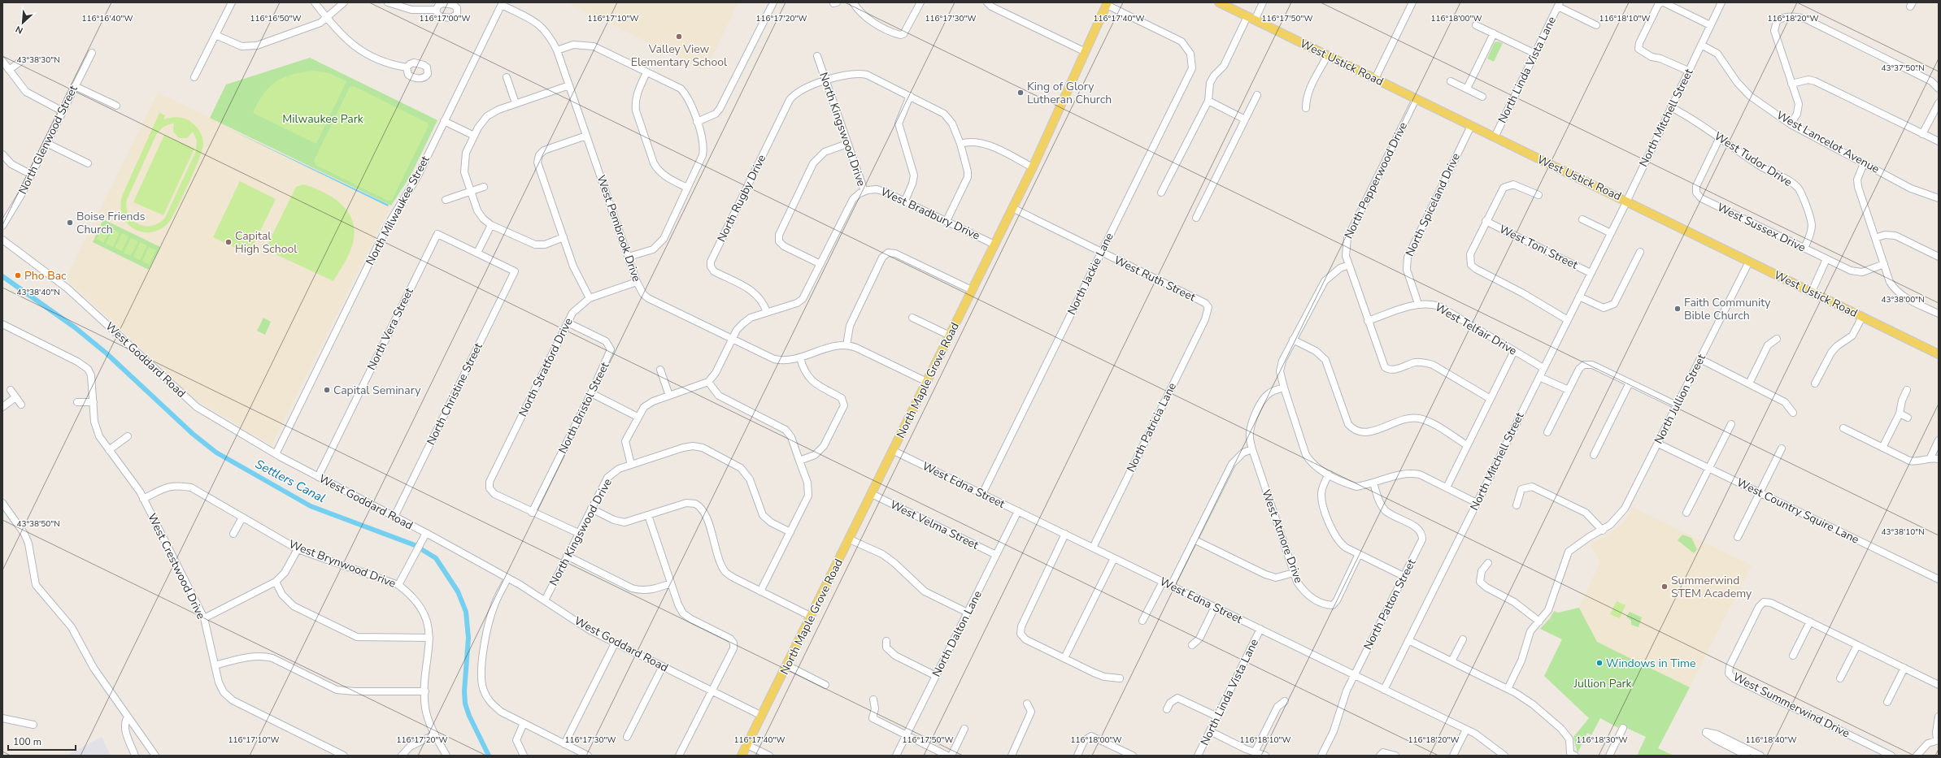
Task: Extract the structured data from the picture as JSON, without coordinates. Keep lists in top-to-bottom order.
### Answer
{
  "streets": {
    "main road": ["West Ustick Road", "North Maple Grove Road"],
    "street": [
      "North Linda Vista Lane",
      "North Mitchell Street",
      "North Kingswood Drive",
      "North Glenwood Street",
      "West Lancelot Avenue",
      "West Tudor Drive",
      "North Pepperwood Drive",
      "North Rugby Drive",
      "North Spiceland Drive",
      "North Milwaukee Street",
      "West Bradbury Drive",
      "West Sussex Drive",
      "West Pembrook Drive",
      "West Toni Street",
      "North Jackie Lane",
      "West Ruth Street",
      "North Vera Street",
      "West Telfair Drive",
      "West Goddard Road",
      "North Stratford Drive",
      "North Christine Street",
      "North Jullion Street",
      "North Bristol Street",
      "North Patricia Lane",
      "West Edna Street",
      "West Country Squire Lane",
      "West Velma Street",
      "West Atmore Drive",
      "West Brynwood Drive",
      "West Crestwood Drive",
      "North Patton Street",
      "North Dalton Lane",
      "West Summerwind Drive"
    ]
  },
  "crossings": [
    ["West Ustick Road", "North Linda Vista Lane"],
    ["West Ustick Road", "North Mitchell Street"],
    ["West Ustick Road", "North Pepperwood Drive"],
    ["West Ustick Road", "North Spiceland Drive"],
    ["West Ustick Road", "North Jullion Street"],
    ["North Linda Vista Lane", "West Edna Street"],
    ["North Mitchell Street", "West Lancelot Avenue"],
    ["North Mitchell Street", "West Tudor Drive"],
    ["North Mitchell Street", "West Toni Street"],
    ["North Mitchell Street", "West Telfair Drive"],
    ["North Mitchell Street", "West Edna Street"],
    ["North Kingswood Drive", "North Rugby Drive"],
    ["North Kingswood Drive", "West Bradbury Drive"],
    ["North Kingswood Drive", "West Pembrook Drive"],
    ["North Kingswood Drive", "West Goddard Road"],
    ["West Tudor Drive", "West Sussex Drive"],
    ["North Pepperwood Drive", "West Telfair Drive"],
    ["North Rugby Drive", "West Bradbury Drive"],
    ["North Spiceland Drive", "West Telfair Drive"],
    ["North Milwaukee Street", "West Pembrook Drive"],
    ["North Milwaukee Street", "West Goddard Road"],
    ["West Bradbury Drive", "North Maple Grove Road"],
    ["West Pembrook Drive", "North Stratford Drive"],
    ["West Pembrook Drive", "North Maple Grove Road"],
    ["North Jackie Lane", "West Ruth Street"],
    ["North Jackie Lane", "North Maple Grove Road"],
    ["North Jackie Lane", "West Edna Street"],
    ["West Ruth Street", "North Maple Grove Road"],
    ["West Ruth Street", "North Patricia Lane"],
    ["North Vera Street", "West Goddard Road"],
    ["North Vera Street", "North Christine Street"],
    ["West Goddard Road", "North Maple Grove Road"],
    ["West Goddard Road", "North Christine Street"],
    ["North Stratford Drive", "North Bristol Street"],
    ["North Maple Grove Road", "West Edna Street"],
    ["North Maple Grove Road", "West Velma Street"],
    ["North Jullion Street", "West Country Squire Lane"],
    ["North Patricia Lane", "West Edna Street"],
    ["West Edna Street", "North Patton Street"],
    ["West Edna Street", "North Dalton Lane"],
    ["West Velma Street", "North Dalton Lane"],
    ["West Brynwood Drive", "West Crestwood Drive"]
  ],
  "water": ["Settlers Canal"],
  "parks": ["Milwaukee Park", "Jullion Park"],
  "places": [
    "Valley View Elementary School",
    "King of Glory Lutheran Church",
    "Boise Friends Church",
    "Capital High School",
    "Pho Bac",
    "Faith Community Bible Church",
    "Capital Seminary",
    "Summerwind STEM Academy",
    "Windows in Time"
  ],
  "scale_bar": "100 m",
  "north": "bottom left",
  "coordinates": [
    "116°16'40\"W",
    "116°16'50\"W",
    "116°17'00\"W",
    "116°17'10\"W",
    "116°17'20\"W",
    "116°17'30\"W",
    "116°17'40\"W",
    "116°17'50\"W",
    "116°18'00\"W",
    "116°18'10\"W",
    "116°18'20\"W",
    "43°38'30\"N",
    "43°37'50\"N",
    "43°38'40\"N",
    "43°38'00\"N",
    "43°38'50\"N",
    "43°38'10\"N",
    "116°18'30\"W",
    "116°18'40\"W"
  ]
}
